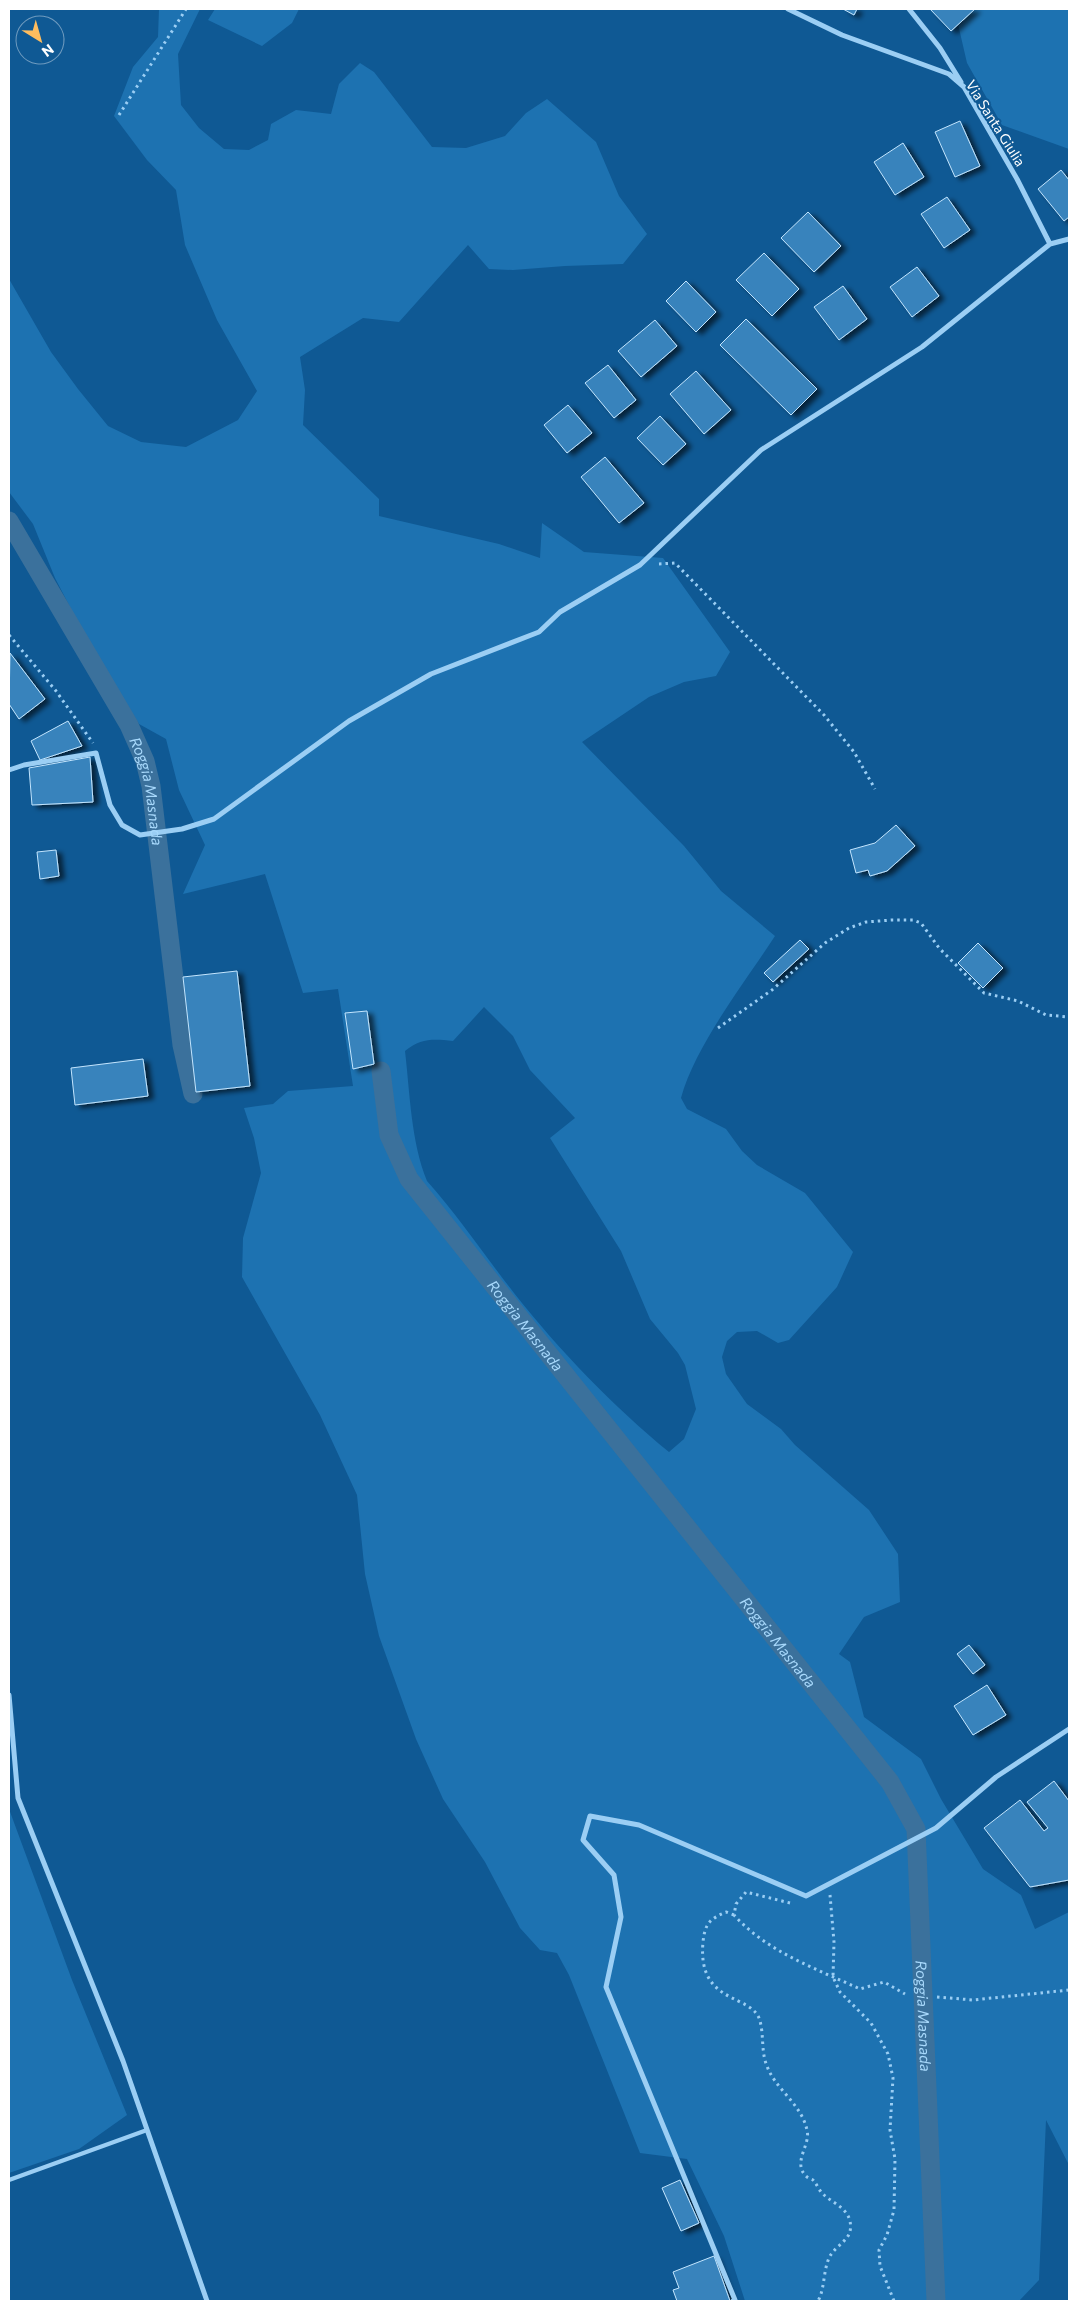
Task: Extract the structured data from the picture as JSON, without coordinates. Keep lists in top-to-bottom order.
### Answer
{
  "streets": {
    "street": ["Via Santa Giulia"]
  },
  "water": ["Roggia Masnada"],
  "north": "bottom right"
}
